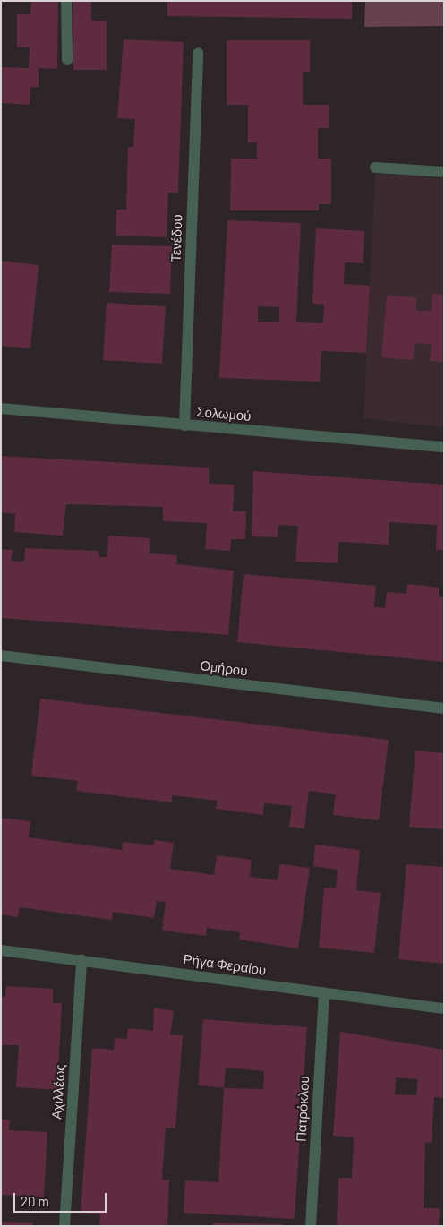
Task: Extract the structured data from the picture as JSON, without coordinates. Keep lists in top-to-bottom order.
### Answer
{
  "streets": {
    "street": [
      "Τενέδου",
      "Σολωμού",
      "Ομήρου",
      "Ρήγα Φεραίου",
      "Αχιλλέως",
      "Πατρόκλου"
    ]
  },
  "crossings": [
    ["Τενέδου", "Σολωμού"],
    ["Ρήγα Φεραίου", "Αχιλλέως"],
    ["Ρήγα Φεραίου", "Πατρόκλου"]
  ],
  "scale_bar": "20 m"
}
